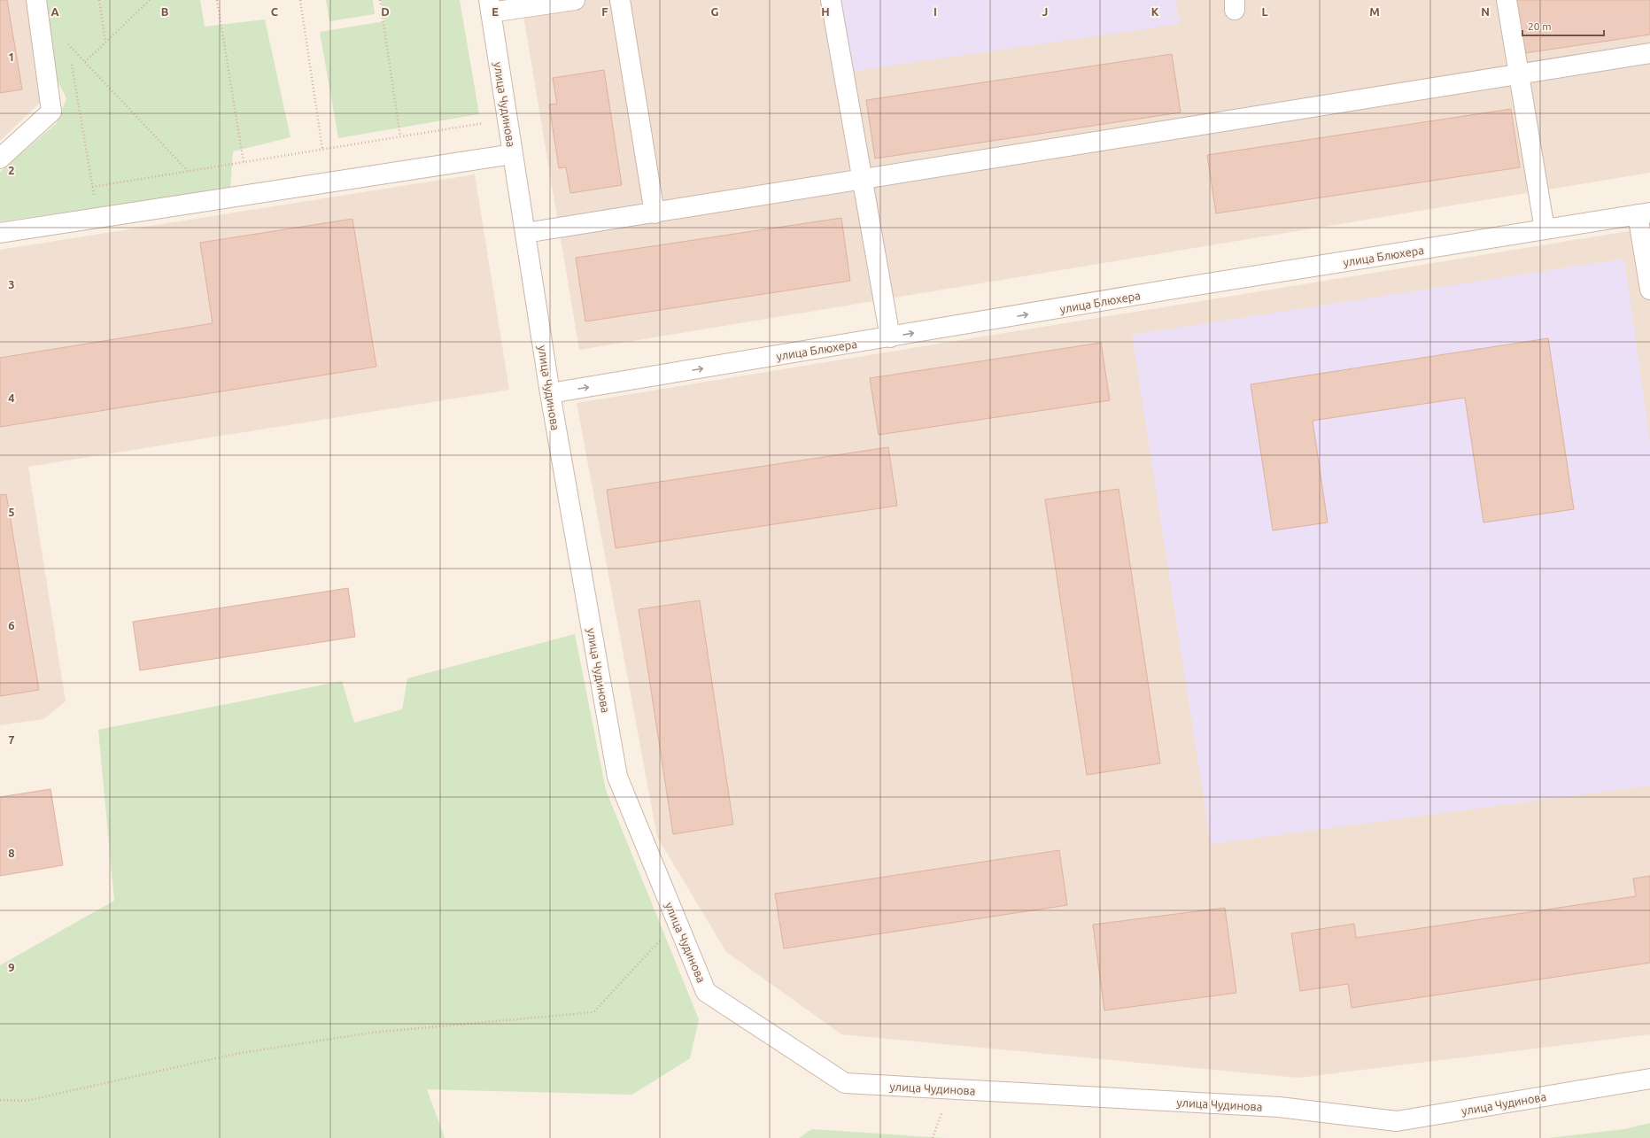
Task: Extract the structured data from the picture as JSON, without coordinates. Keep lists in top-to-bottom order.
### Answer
{
  "streets": {
    "street": ["улица Чудинова", "улица Блюхера"]
  },
  "crossings": [
    ["улица Чудинова", "улица Блюхера"]
  ],
  "scale_bar": "20 m",
  "grid": {
    "columns": [
      "A",
      "B",
      "C",
      "D",
      "E",
      "F",
      "G",
      "H",
      "I",
      "J",
      "K",
      "L",
      "M",
      "N"
    ],
    "rows": [
      "1",
      "2",
      "3",
      "4",
      "5",
      "6",
      "7",
      "8",
      "9"
    ]
  }
}
